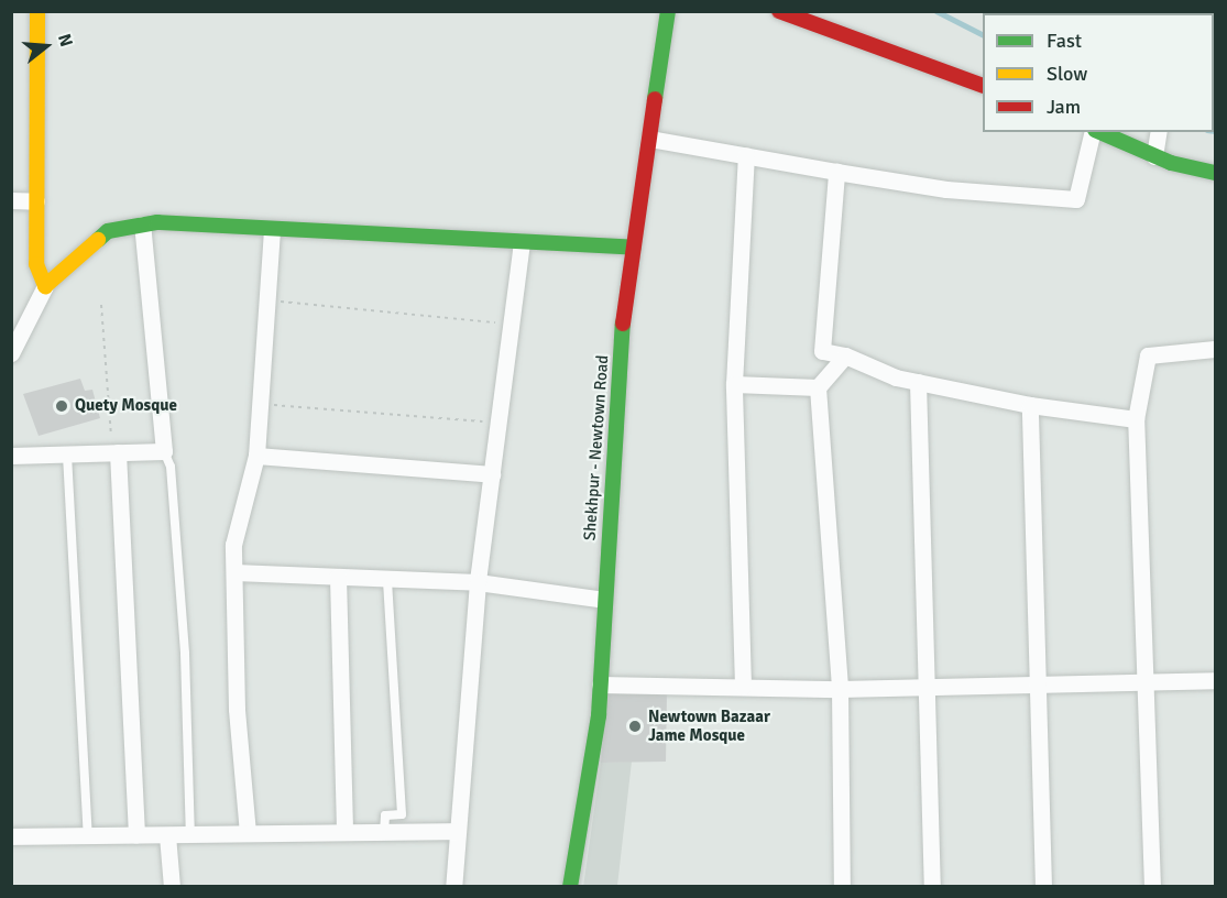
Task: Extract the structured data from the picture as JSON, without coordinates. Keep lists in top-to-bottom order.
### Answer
{
  "streets": {
    "street": ["Shekhpur - Newtown Road"]
  },
  "places": ["Quety Mosque", "Newtown Bazaar Jame Mosque"],
  "legend": ["Fast", "Slow", "Jam"],
  "north": "right"
}
